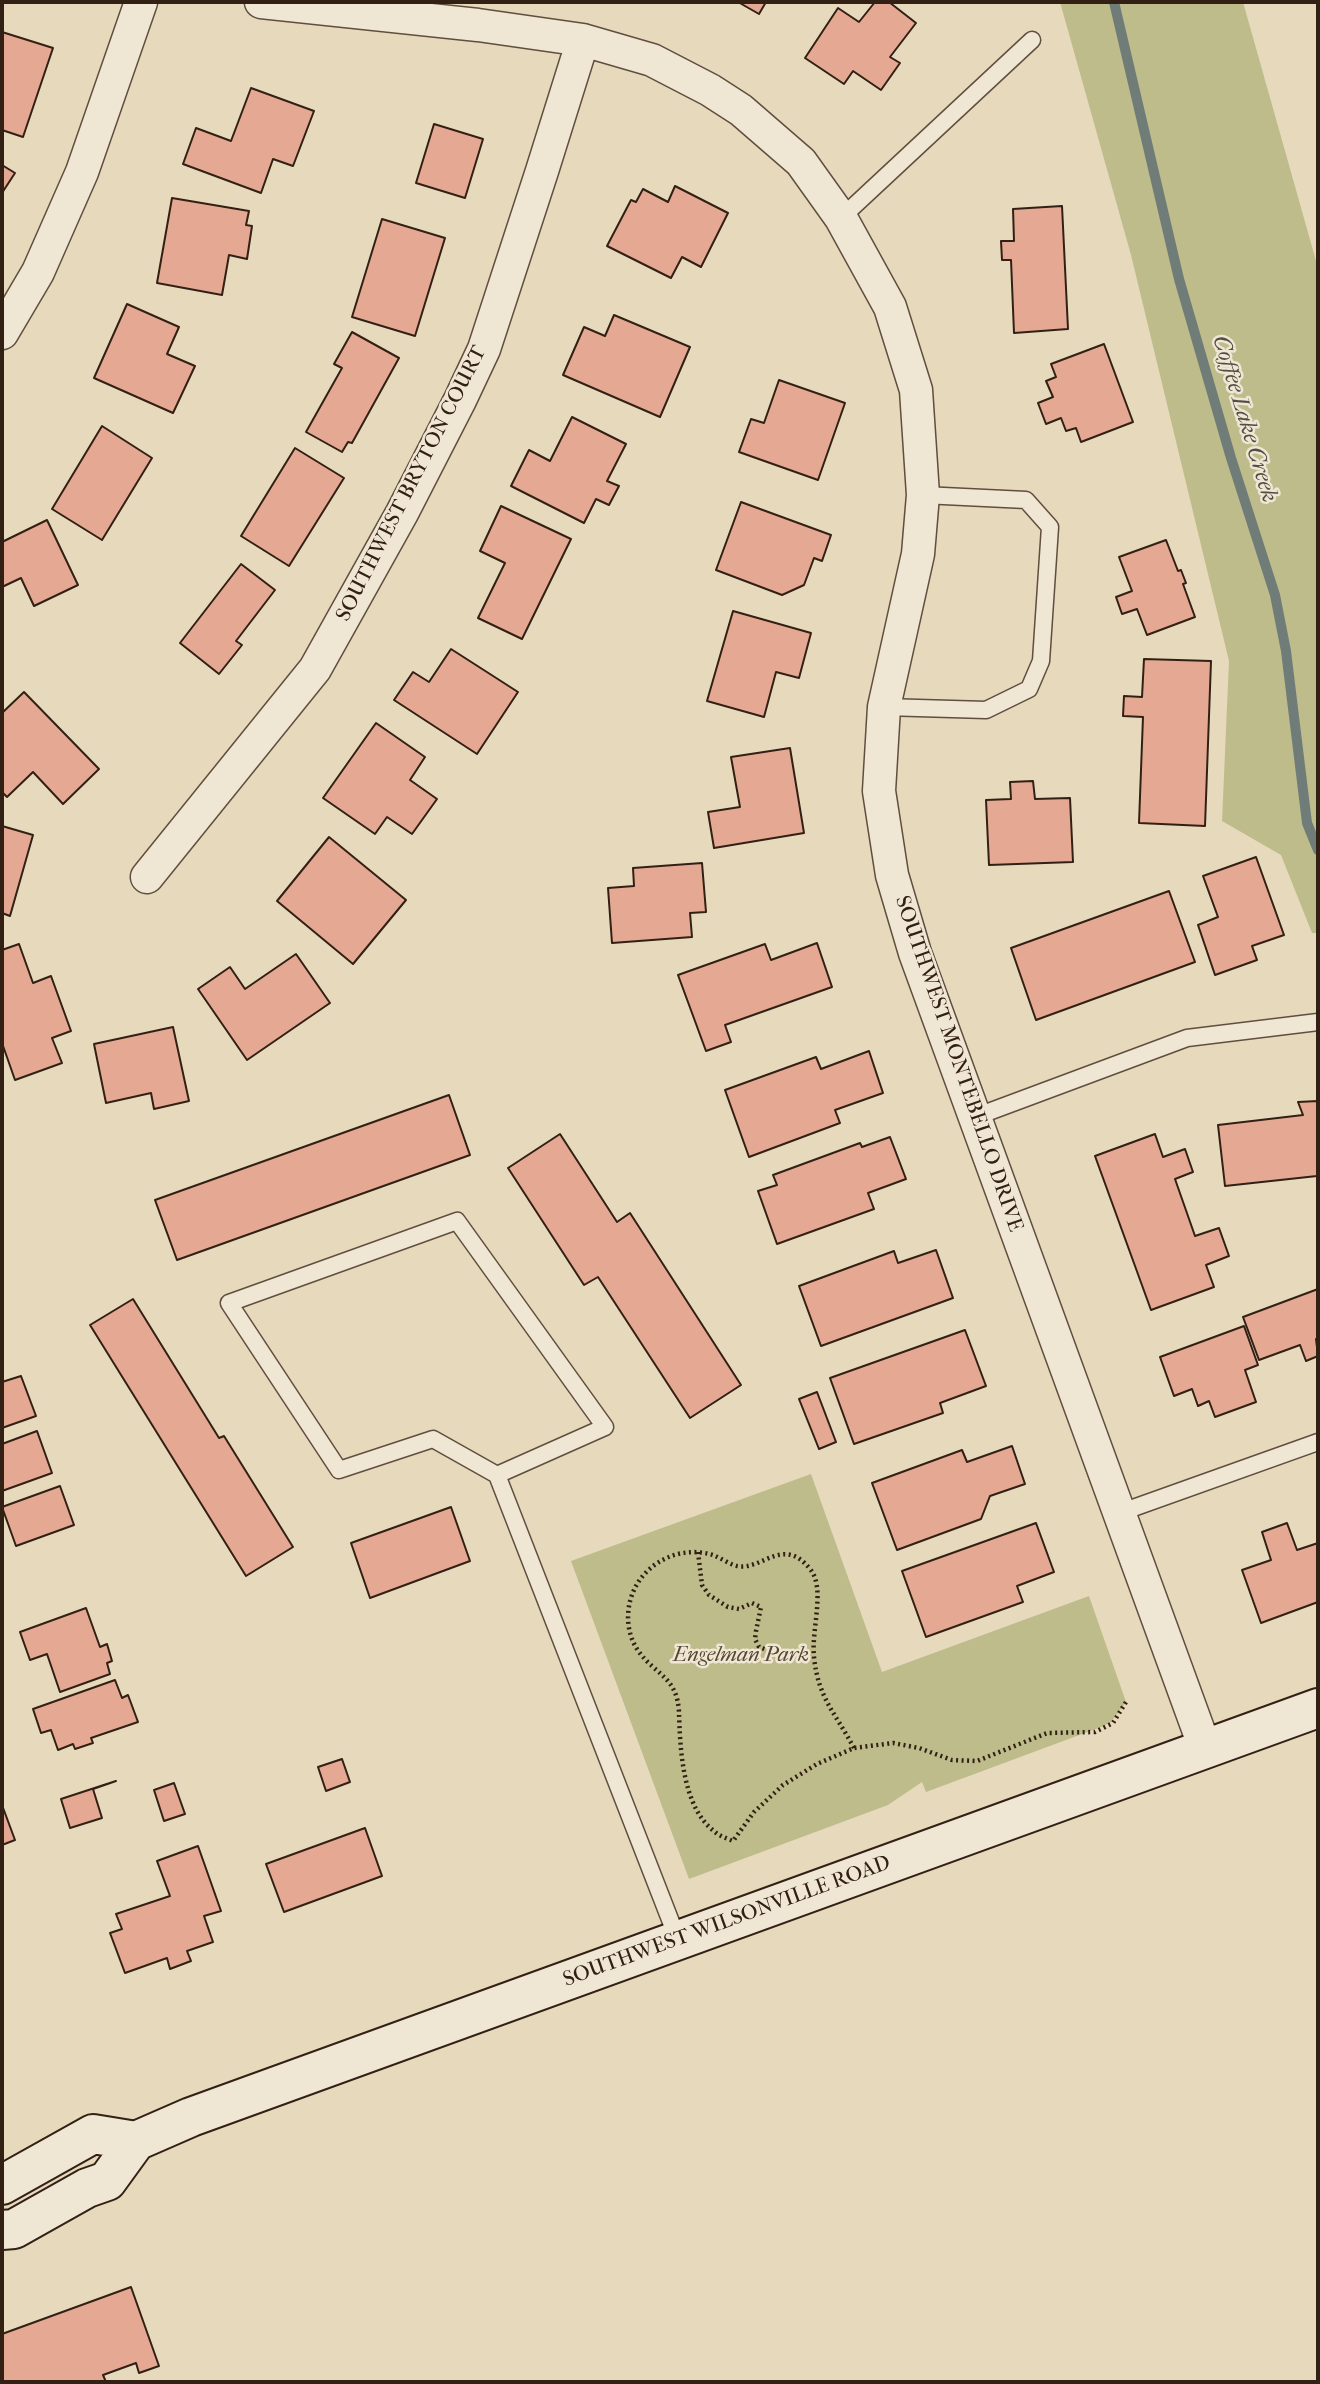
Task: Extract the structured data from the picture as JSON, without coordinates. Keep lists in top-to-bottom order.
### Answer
{
  "streets": {
    "main road": ["SOUTHWEST WILSONVILLE ROAD"],
    "street": ["SOUTHWEST BRYTON COURT", "SOUTHWEST MONTEBELLO DRIVE"]
  },
  "crossings": [
    ["SOUTHWEST BRYTON COURT", "SOUTHWEST MONTEBELLO DRIVE"],
    ["SOUTHWEST MONTEBELLO DRIVE", "SOUTHWEST WILSONVILLE ROAD"]
  ],
  "water": ["Coffee Lake Creek"],
  "parks": ["Engelman Park"]
}
